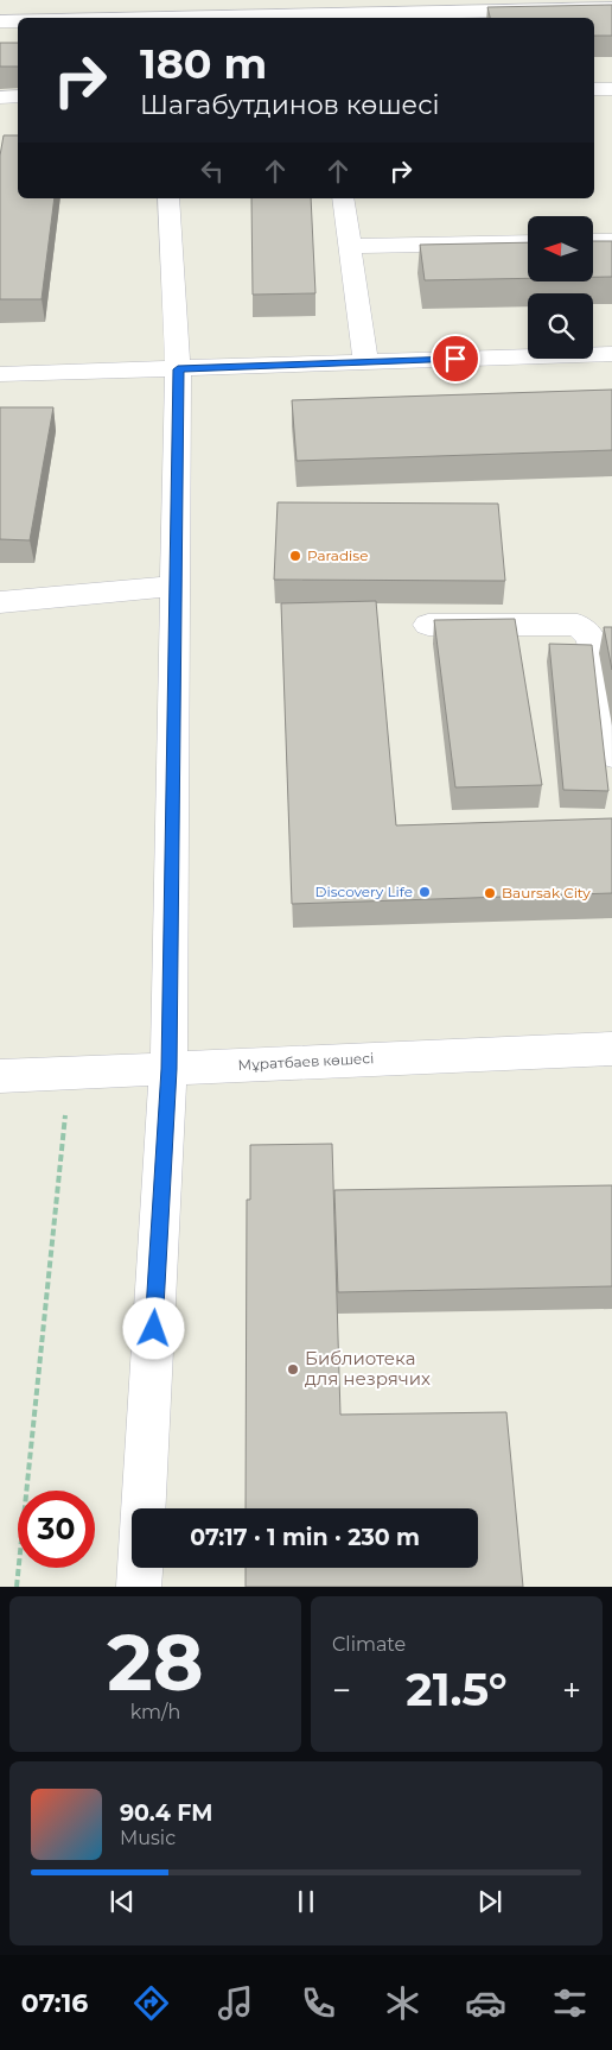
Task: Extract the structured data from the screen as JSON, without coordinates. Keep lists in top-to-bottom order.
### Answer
{
  "streets": {
    "street": ["Мұратбаев көшесі"]
  },
  "places": [
    "Paradise",
    "Discovery Life",
    "Baursak City",
    "Библиотека для незрячих"
  ],
  "north": "left",
  "page": {
    "turn": ["180 m", "Шагабутдинов көшесі"],
    "limit": "30",
    "trip": "07:17 · 1 min · 230 m",
    "tile": [
      ["28", "km/h"],
      "Climate"
    ],
    "heat": ["−", "21.5°", "+"],
    "song": ["90.4 FM", "Music"],
    "tabs": "07:16"
  }
}
